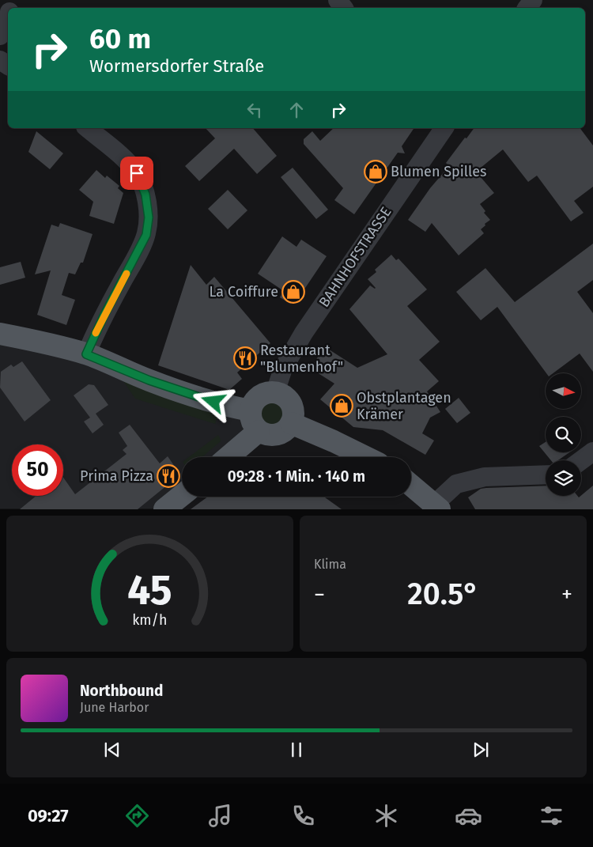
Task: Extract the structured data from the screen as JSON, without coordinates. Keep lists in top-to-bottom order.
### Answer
{
  "streets": {
    "street": ["BAHNHOFSTRASSE"]
  },
  "places": {
    "shop": ["Blumen Spilles", "La Coiffure", "Obstplantagen Krämer"],
    "restaurant": ["Restaurant \"Blumenhof\"", "Prima Pizza"]
  },
  "north": "right",
  "page": {
    "turn": ["60 m", "Wormersdorfer Straße"],
    "limit": "50",
    "trip": "09:28 · 1 Min. · 140 m",
    "tile": "Klima",
    "heat": ["−", "20.5°", "+"],
    "song": ["Northbound", "June Harbor"],
    "tabs": "09:27",
    "gauge": ["45", "km/h"]
  }
}
